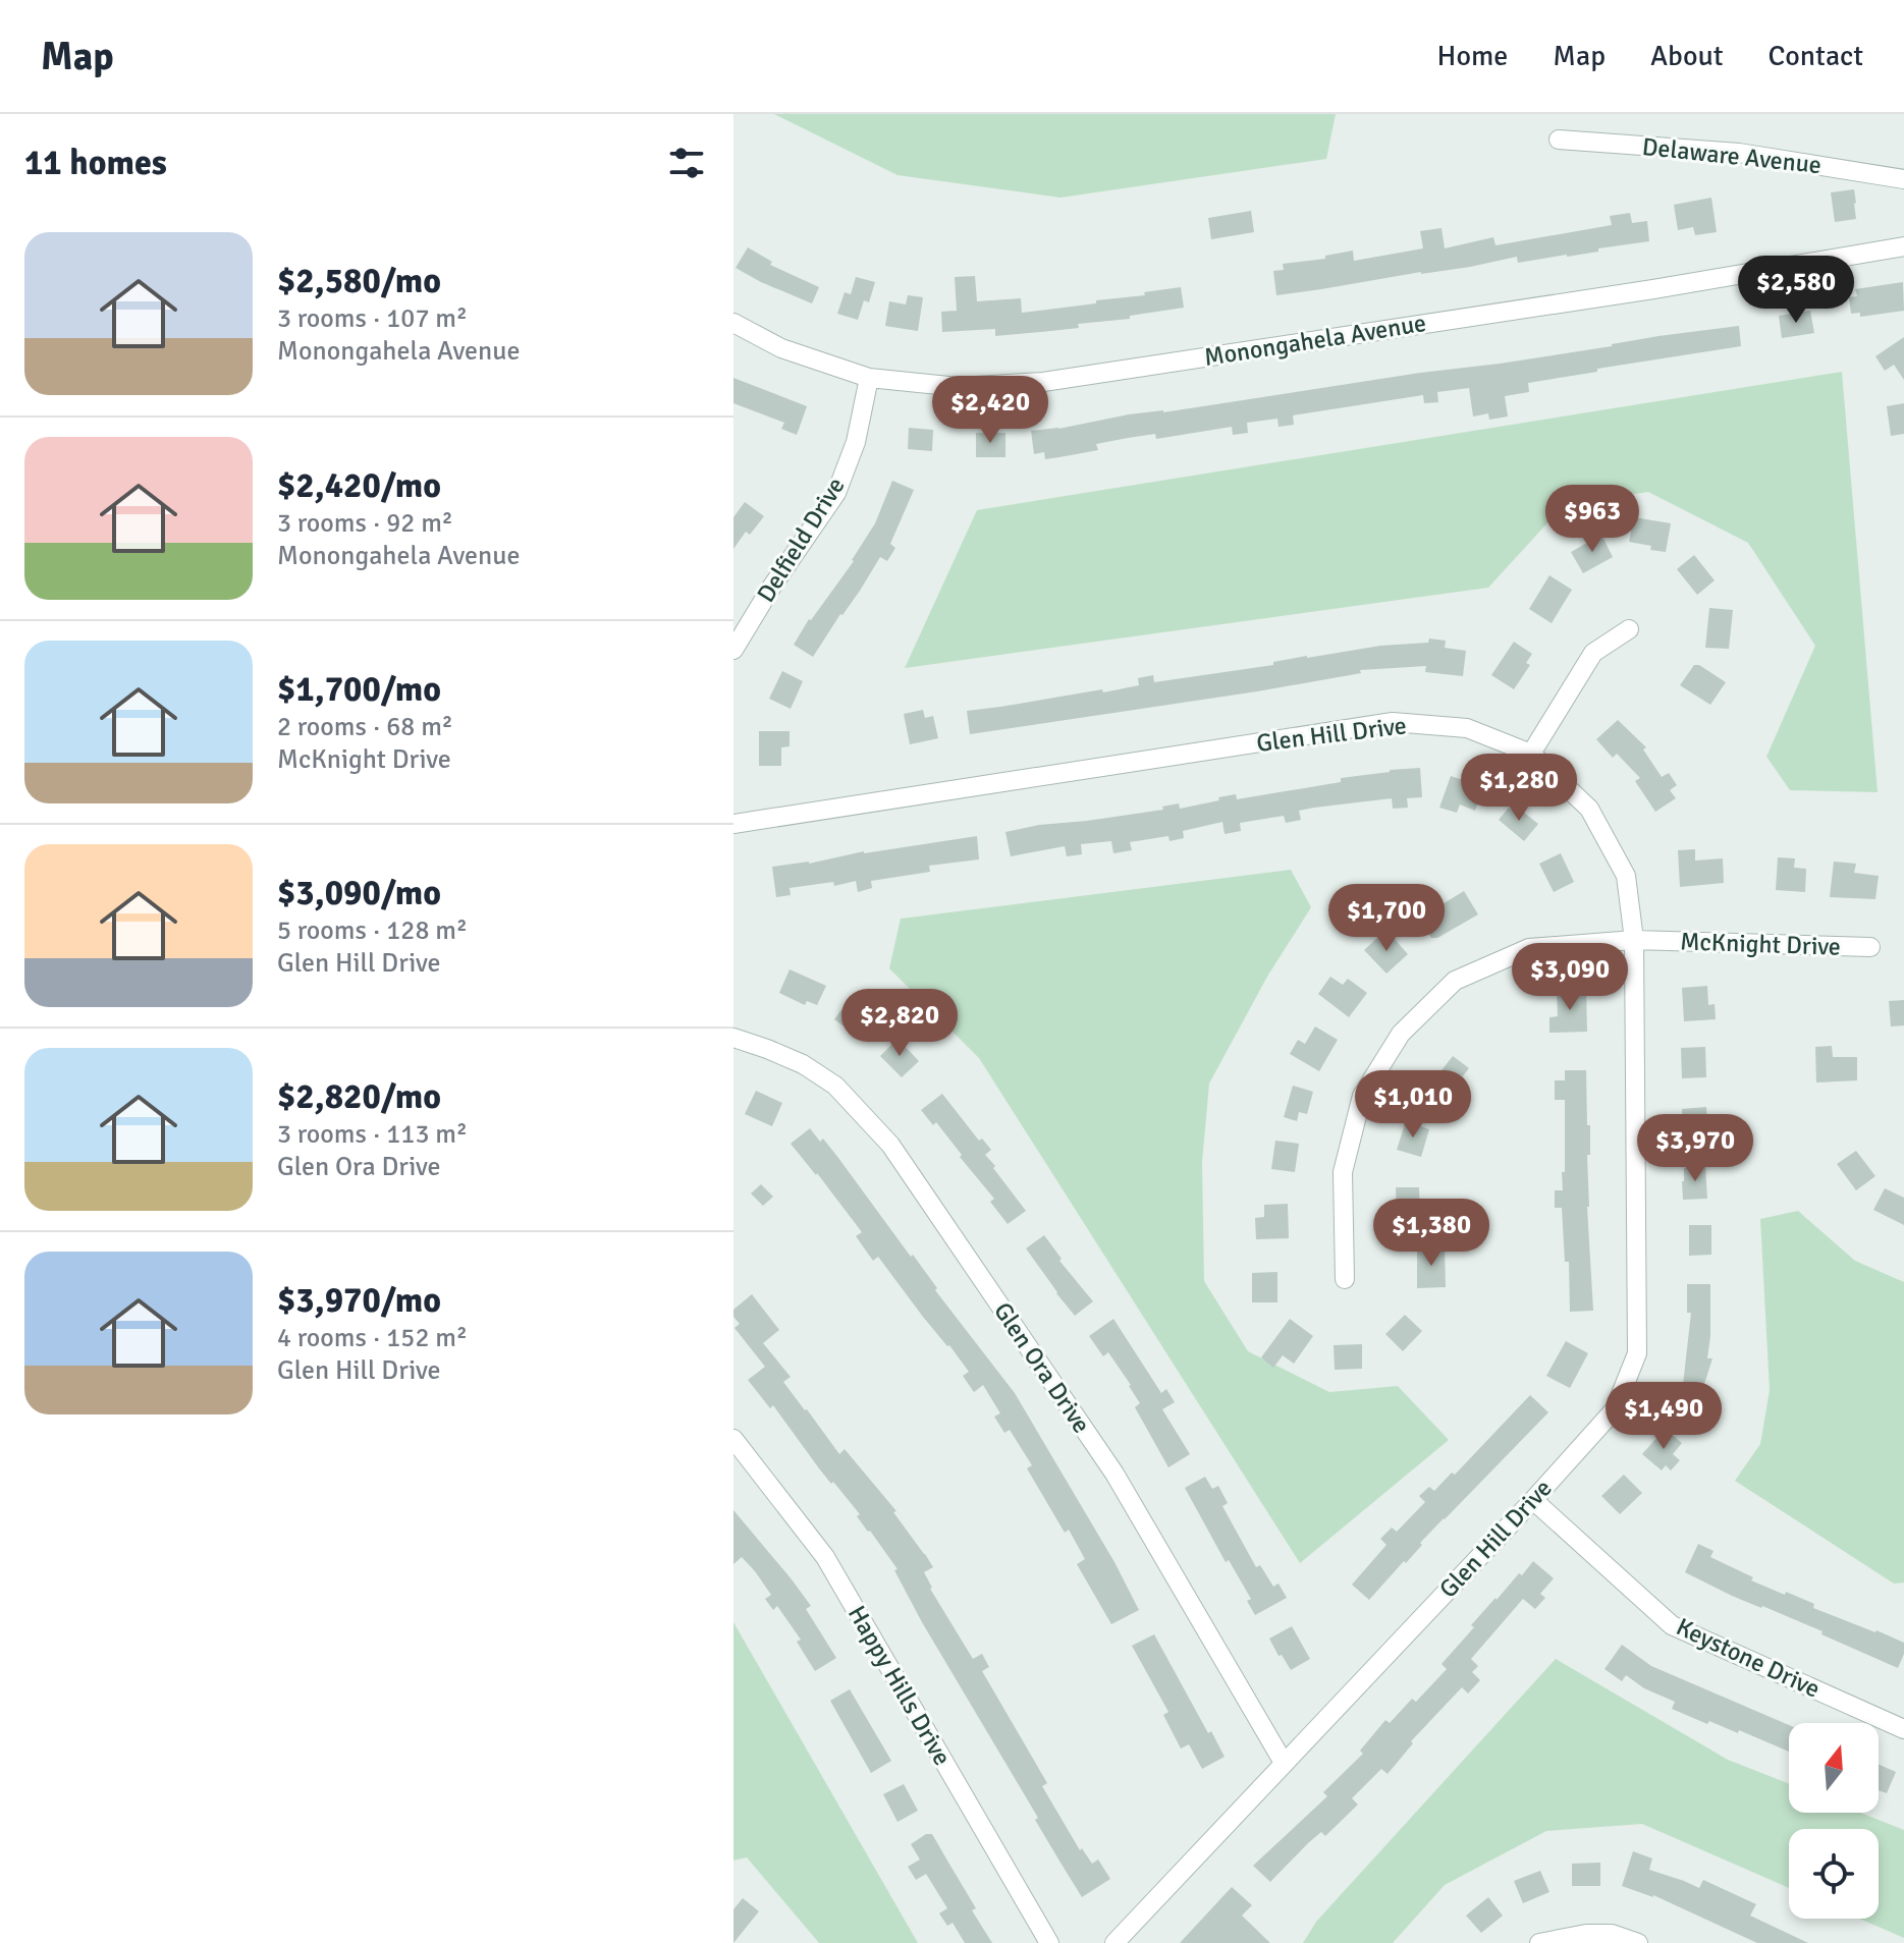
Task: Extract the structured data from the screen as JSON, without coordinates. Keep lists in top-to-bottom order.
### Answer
{
  "streets": {
    "street": [
      "Delaware Avenue",
      "Monongahela Avenue",
      "Delfield Drive",
      "Glen Hill Drive",
      "McKnight Drive",
      "Glen Ora Drive",
      "Keystone Drive",
      "Happy Hills Drive"
    ]
  },
  "crossings": [
    ["Monongahela Avenue", "Delfield Drive"],
    ["Glen Hill Drive", "McKnight Drive"],
    ["Glen Hill Drive", "Glen Ora Drive"],
    ["Glen Hill Drive", "Keystone Drive"]
  ],
  "north": "top",
  "page": {
    "header": "Map",
    "nav": [
      "Home",
      "Map",
      "About",
      "Contact"
    ],
    "heading": "11 homes",
    "list": [
      {
        "name": "$2,580/mo",
        "note": "3 rooms · 107 m² · Monongahela Avenue"
      },
      {
        "name": "$2,420/mo",
        "note": "3 rooms · 92 m² · Monongahela Avenue"
      },
      {
        "name": "$1,700/mo",
        "note": "2 rooms · 68 m² · McKnight Drive"
      },
      {
        "name": "$3,090/mo",
        "note": "5 rooms · 128 m² · Glen Hill Drive"
      },
      {
        "name": "$2,820/mo",
        "note": "3 rooms · 113 m² · Glen Ora Drive"
      },
      {
        "name": "$3,970/mo",
        "note": "4 rooms · 152 m² · Glen Hill Drive"
      }
    ],
    "price": [
      "$2,580",
      "$2,420",
      "$963",
      "$1,280",
      "$1,700",
      "$3,090",
      "$2,820",
      "$1,010",
      "$3,970",
      "$1,380",
      "$1,490"
    ]
  }
}
